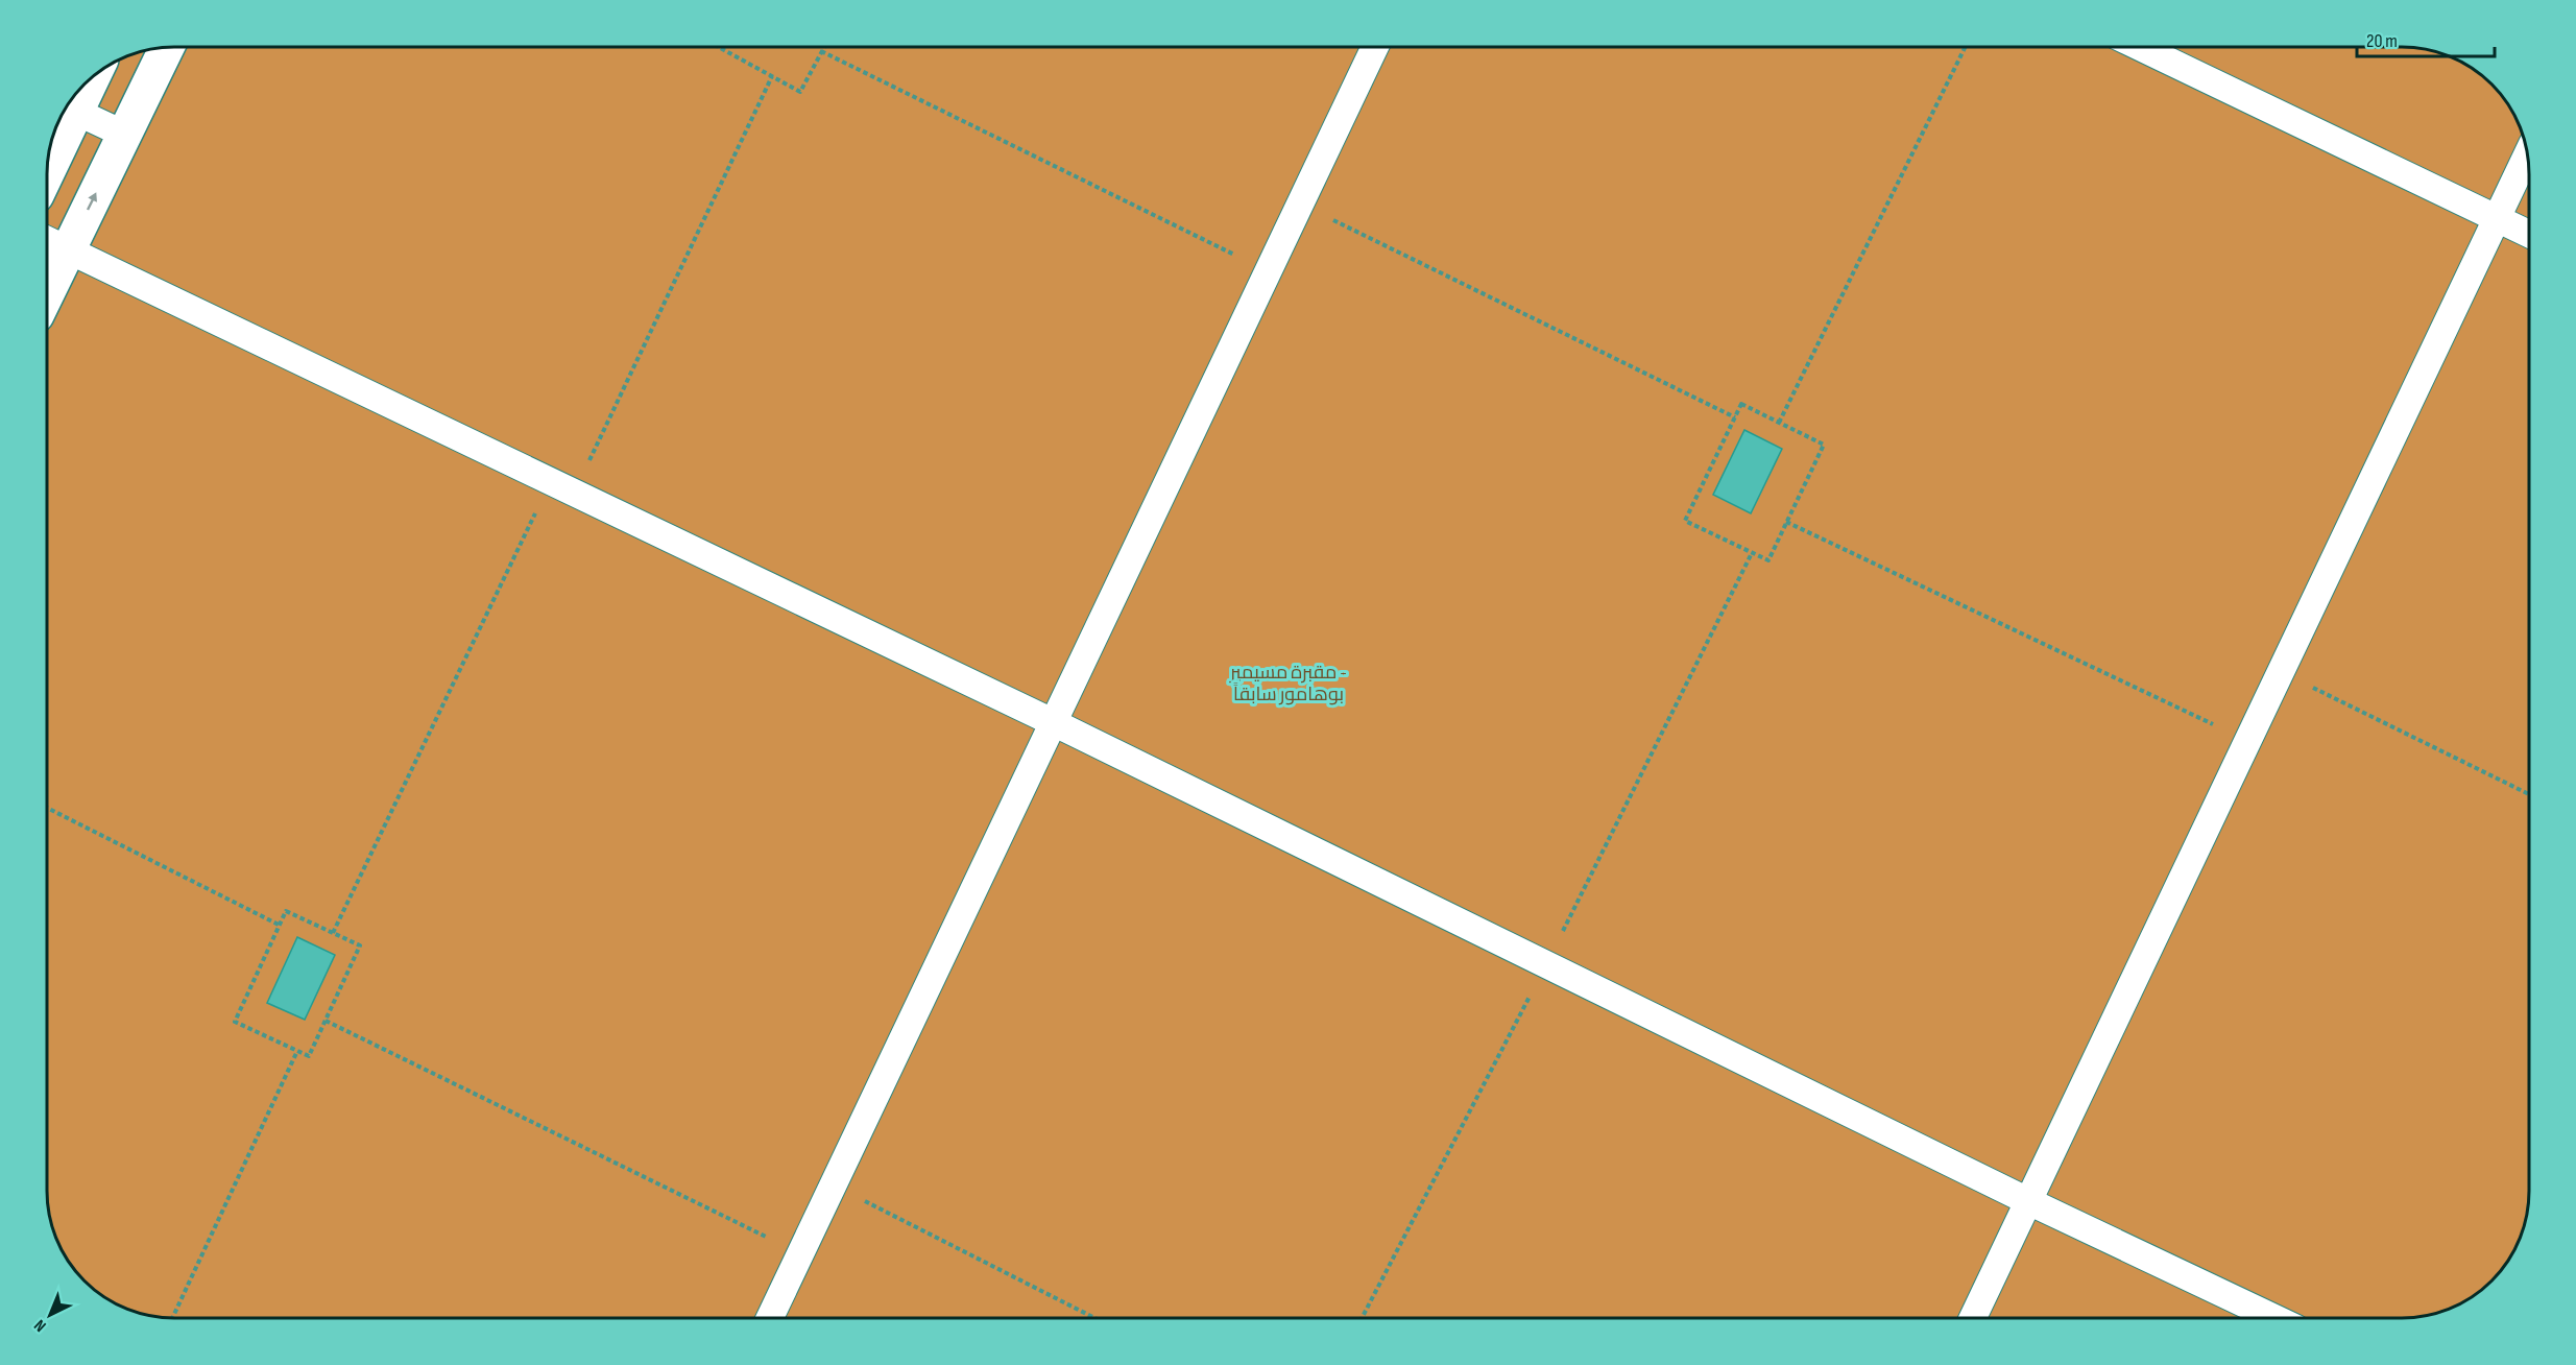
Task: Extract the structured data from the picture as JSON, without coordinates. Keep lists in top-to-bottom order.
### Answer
{
  "parks": ["مقبرة مسيمير - بوهامور سابقاً"],
  "scale_bar": "20 m",
  "north": "bottom left"
}
